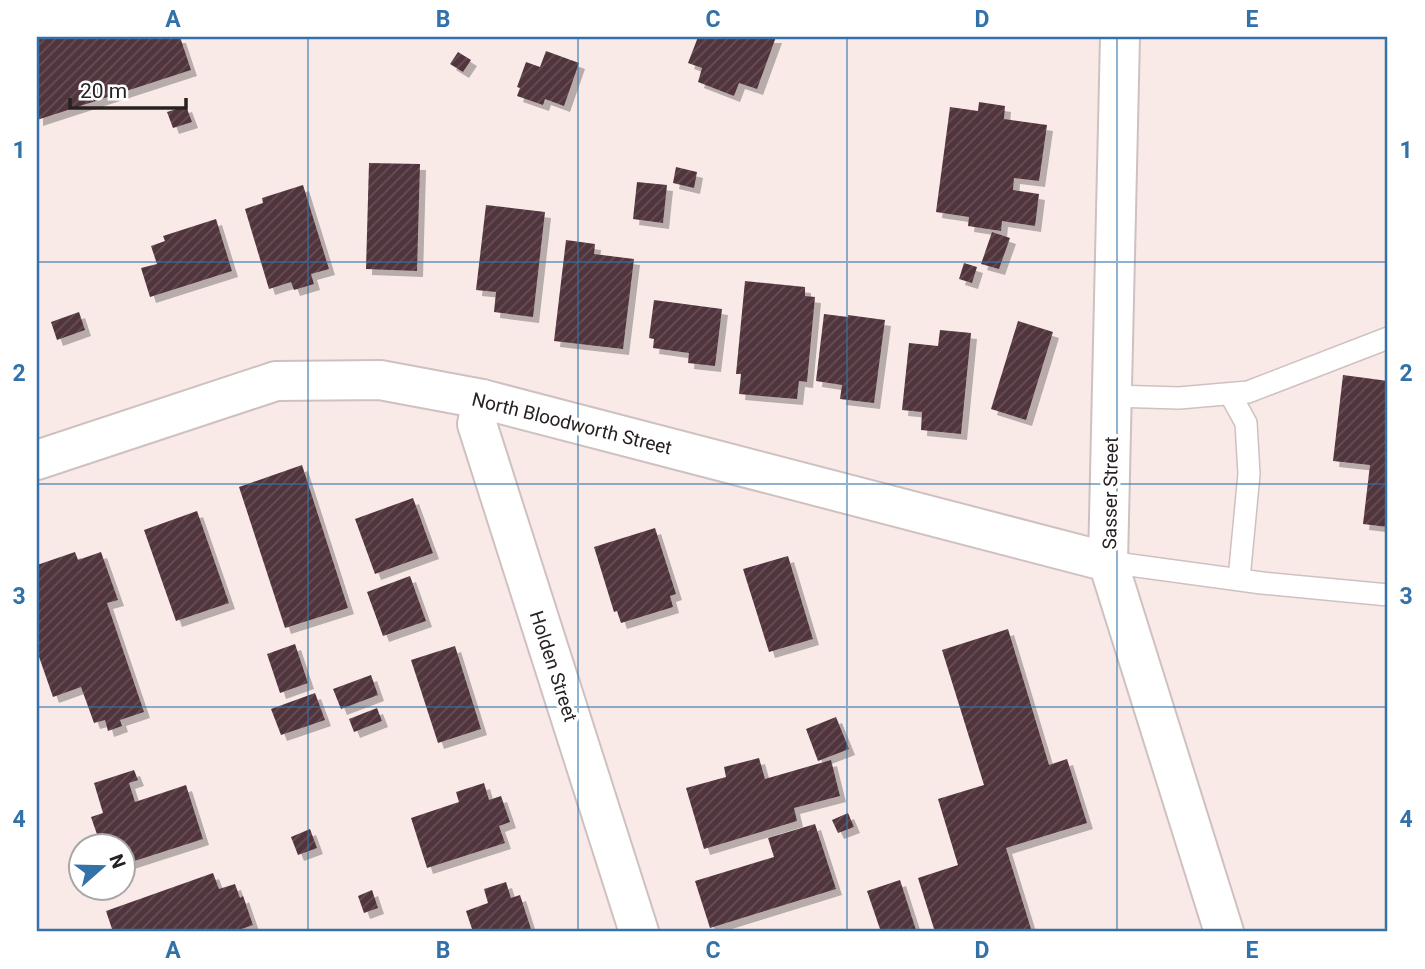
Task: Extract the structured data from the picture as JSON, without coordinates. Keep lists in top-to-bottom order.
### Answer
{
  "streets": {
    "street": ["North Bloodworth Street", "Sasser Street", "Holden Street"]
  },
  "crossings": [
    ["North Bloodworth Street", "Sasser Street"],
    ["North Bloodworth Street", "Holden Street"]
  ],
  "scale_bar": "20 m",
  "north": "right",
  "grid": {
    "columns": [
      "A",
      "B",
      "C",
      "D",
      "E"
    ],
    "rows": [
      "1",
      "2",
      "3",
      "4"
    ]
  }
}
